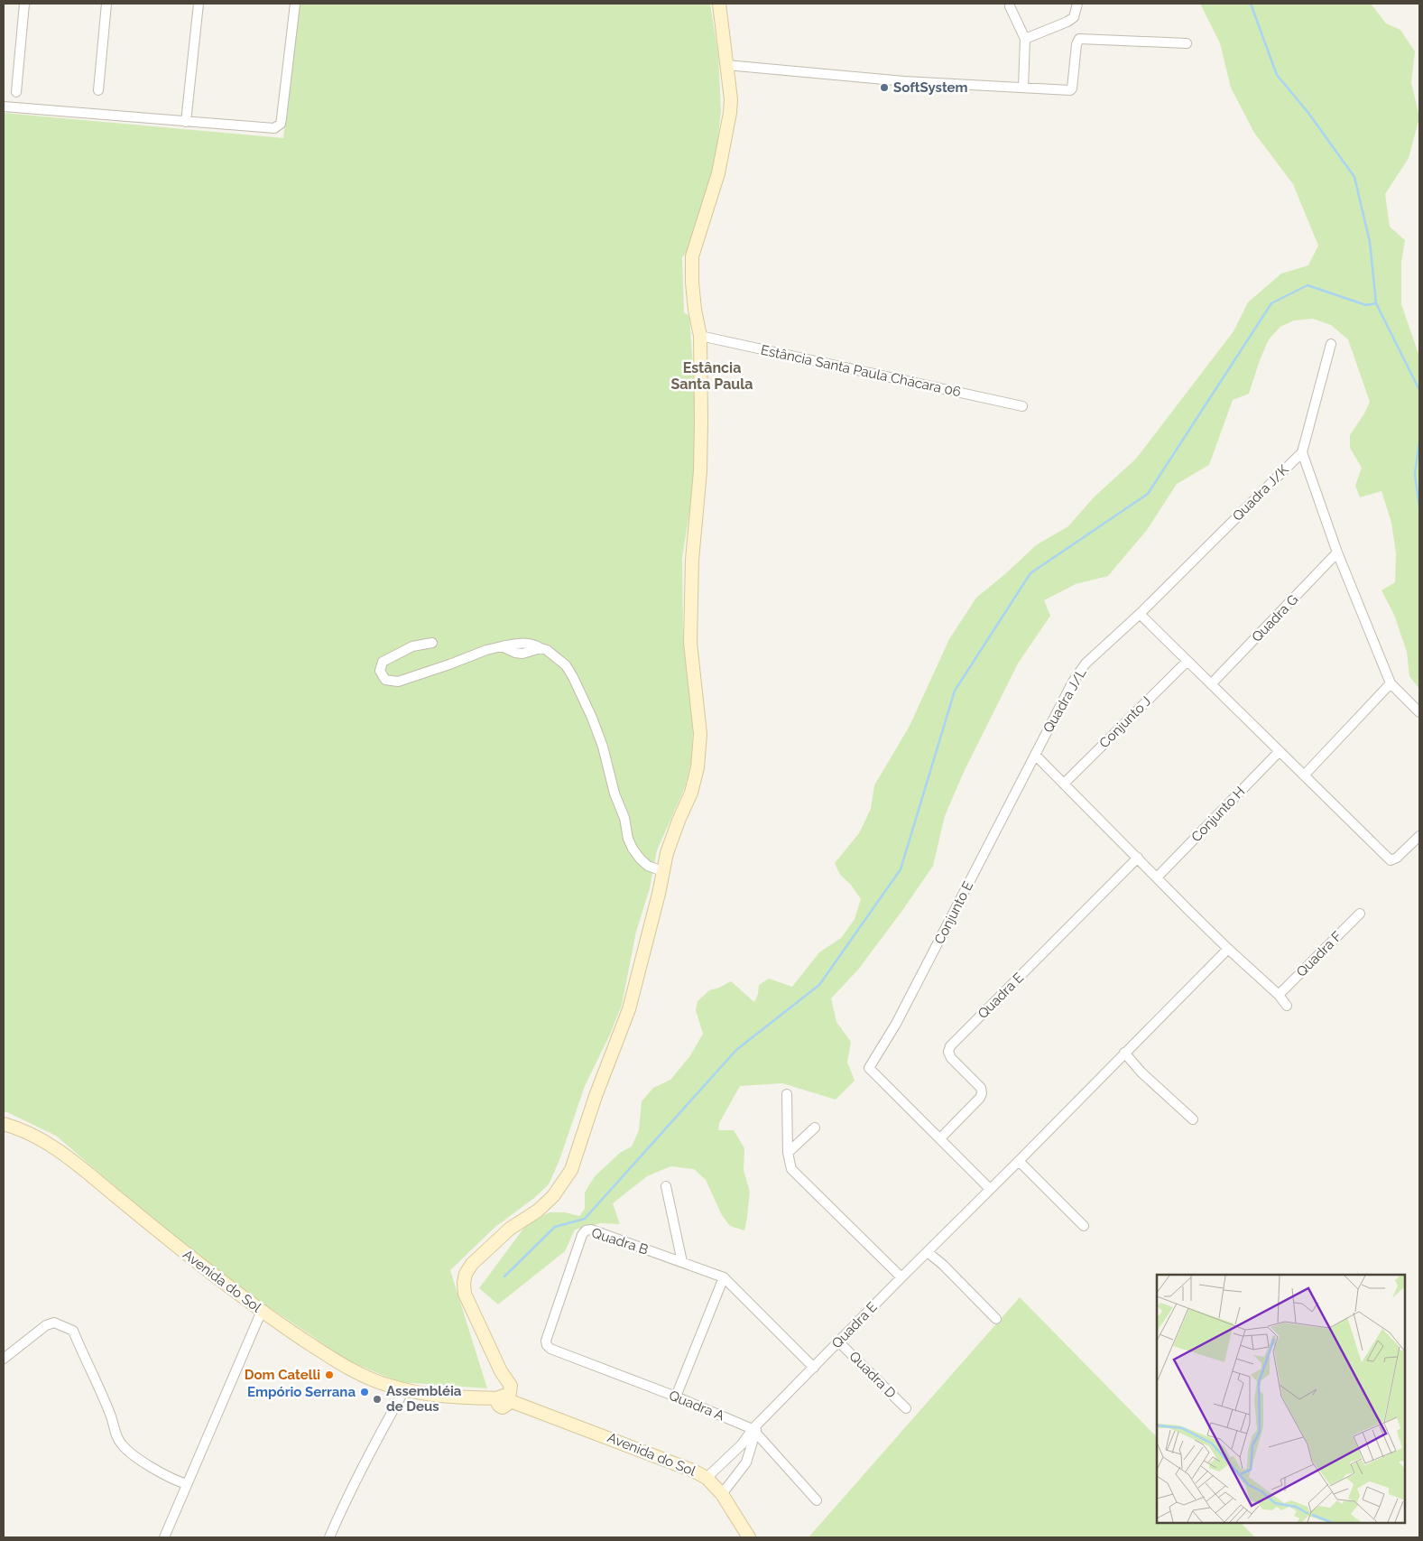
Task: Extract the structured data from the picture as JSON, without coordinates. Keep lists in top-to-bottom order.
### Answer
{
  "streets": {
    "street": [
      "Estância Santa Paula Chácara 06",
      "Quadra J/K",
      "Quadra G",
      "Quadra J/L",
      "Conjunto J",
      "Conjunto H",
      "Conjunto E",
      "Quadra F",
      "Quadra E",
      "Quadra B",
      "Avenida do Sol",
      "Quadra D",
      "Quadra A"
    ]
  },
  "crossings": [
    ["Quadra J/K", "Quadra J/L"],
    ["Quadra J/L", "Conjunto E"],
    ["Conjunto E", "Quadra E"],
    ["Quadra E", "Quadra B"],
    ["Quadra E", "Avenida do Sol"],
    ["Quadra E", "Quadra D"],
    ["Quadra E", "Quadra A"],
    ["Quadra B", "Quadra A"]
  ],
  "districts": ["Estância Santa Paula"],
  "places": [
    "SoftSystem",
    "Dom Catelli",
    "Empório Serrana",
    "Assembléia de Deus"
  ]
}
